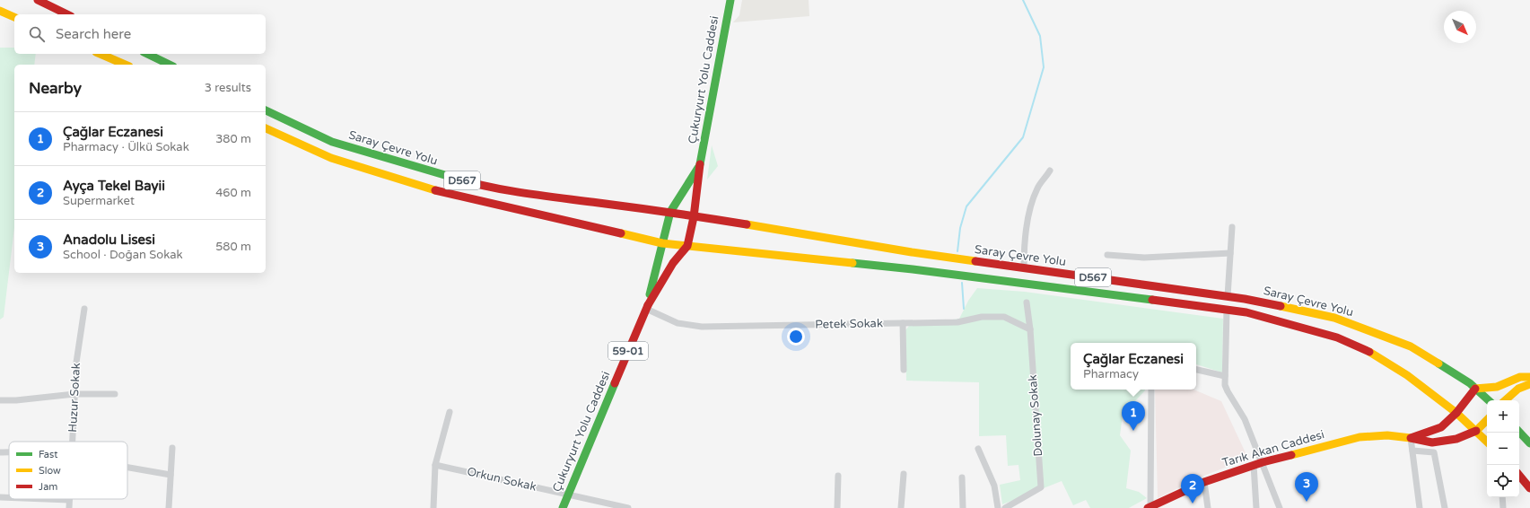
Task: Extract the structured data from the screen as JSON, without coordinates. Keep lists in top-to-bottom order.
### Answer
{
  "streets": {
    "main road": [
      "Çukuryurt Yolu Caddesi",
      "Saray Çevre Yolu",
      "D567",
      "59-01",
      "Tarık Akan Caddesi"
    ],
    "street": [
      "Petek Sokak",
      "Huzur Sokak",
      "Dolunay Sokak",
      "Orkun Sokak"
    ]
  },
  "crossings": [
    ["Çukuryurt Yolu Caddesi", "Saray Çevre Yolu"],
    ["Çukuryurt Yolu Caddesi", "D567"],
    ["Çukuryurt Yolu Caddesi", "Petek Sokak"],
    ["Çukuryurt Yolu Caddesi", "59-01"],
    ["Çukuryurt Yolu Caddesi", "Orkun Sokak"],
    ["Saray Çevre Yolu", "D567"],
    ["D567", "59-01"],
    ["D567", "Tarık Akan Caddesi"],
    ["Petek Sokak", "59-01"],
    ["Petek Sokak", "Dolunay Sokak"]
  ],
  "legend": ["Fast", "Slow", "Jam"],
  "north": "bottom right",
  "page": {
    "search": "Search here",
    "heading": ["Nearby", "3 results"],
    "list": [
      {
        "mark": "1",
        "name": "Çağlar Eczanesi",
        "note": "Pharmacy · Ülkü Sokak",
        "value": "380 m"
      },
      {
        "mark": "2",
        "name": "Ayça Tekel Bayii",
        "note": "Supermarket",
        "value": "460 m"
      },
      {
        "mark": "3",
        "name": "Anadolu Lisesi",
        "note": "School · Doğan Sokak",
        "value": "580 m"
      }
    ],
    "popup": ["Çağlar Eczanesi", "Pharmacy"],
    "map_buttons": ["+", "−"],
    "pins": ["1", "3", "2"]
  }
}
